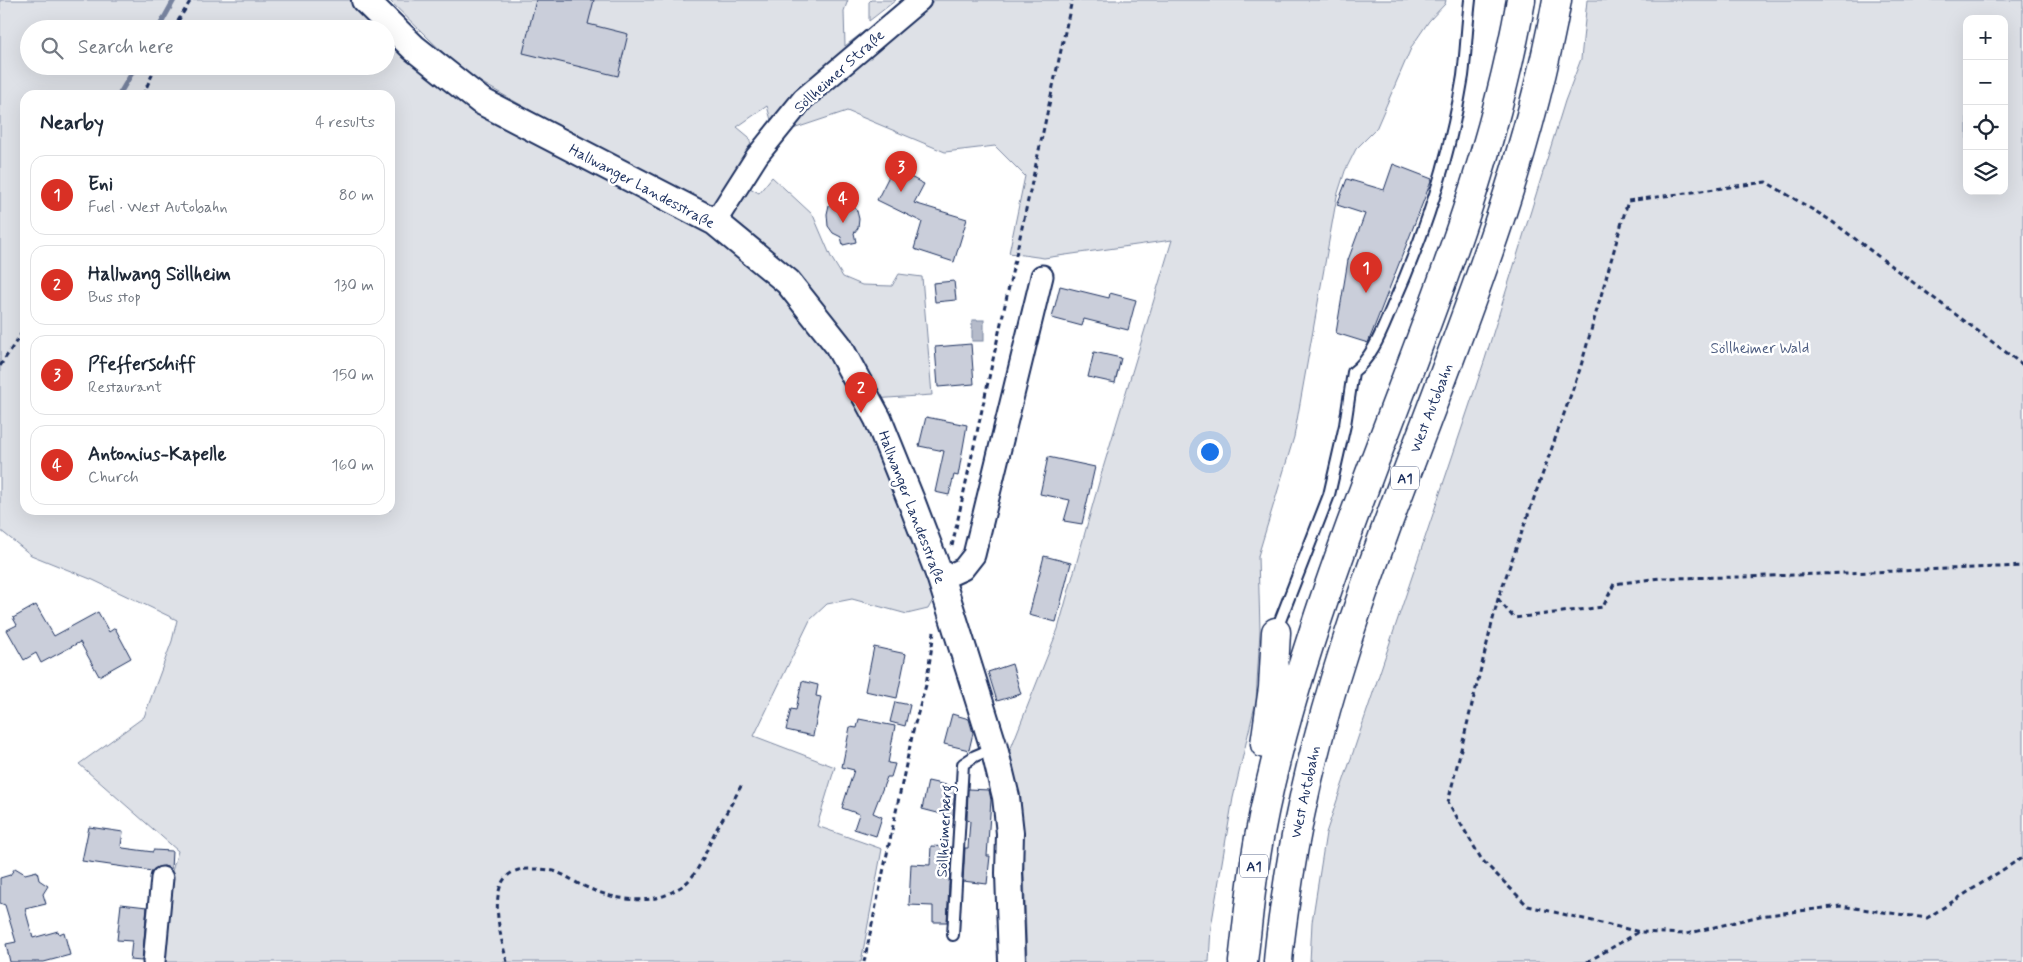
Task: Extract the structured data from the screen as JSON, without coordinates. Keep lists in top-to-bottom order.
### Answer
{
  "streets": {
    "highway": ["West Autobahn", "A1"],
    "street": ["Söllheimer Straße", "Hallwanger Landesstraße"],
    "lane": ["Söllheimerberg"]
  },
  "crossings": [
    ["Söllheimer Straße", "Hallwanger Landesstraße"],
    ["Hallwanger Landesstraße", "Söllheimerberg"]
  ],
  "parks": ["Söllheimer Wald"],
  "page": {
    "map_buttons": ["+", "−"],
    "search": "Search here",
    "heading": ["Nearby", "4 results"],
    "pins": [
      "3",
      "4",
      "1",
      "2"
    ],
    "list": [
      {
        "mark": "1",
        "name": "Eni",
        "note": "Fuel · West Autobahn",
        "value": "80 m"
      },
      {
        "mark": "2",
        "name": "Hallwang Söllheim",
        "note": "Bus stop",
        "value": "130 m"
      },
      {
        "mark": "3",
        "name": "Pfefferschiff",
        "note": "Restaurant",
        "value": "150 m"
      },
      {
        "mark": "4",
        "name": "Antonius-Kapelle",
        "note": "Church",
        "value": "160 m"
      }
    ]
  }
}
